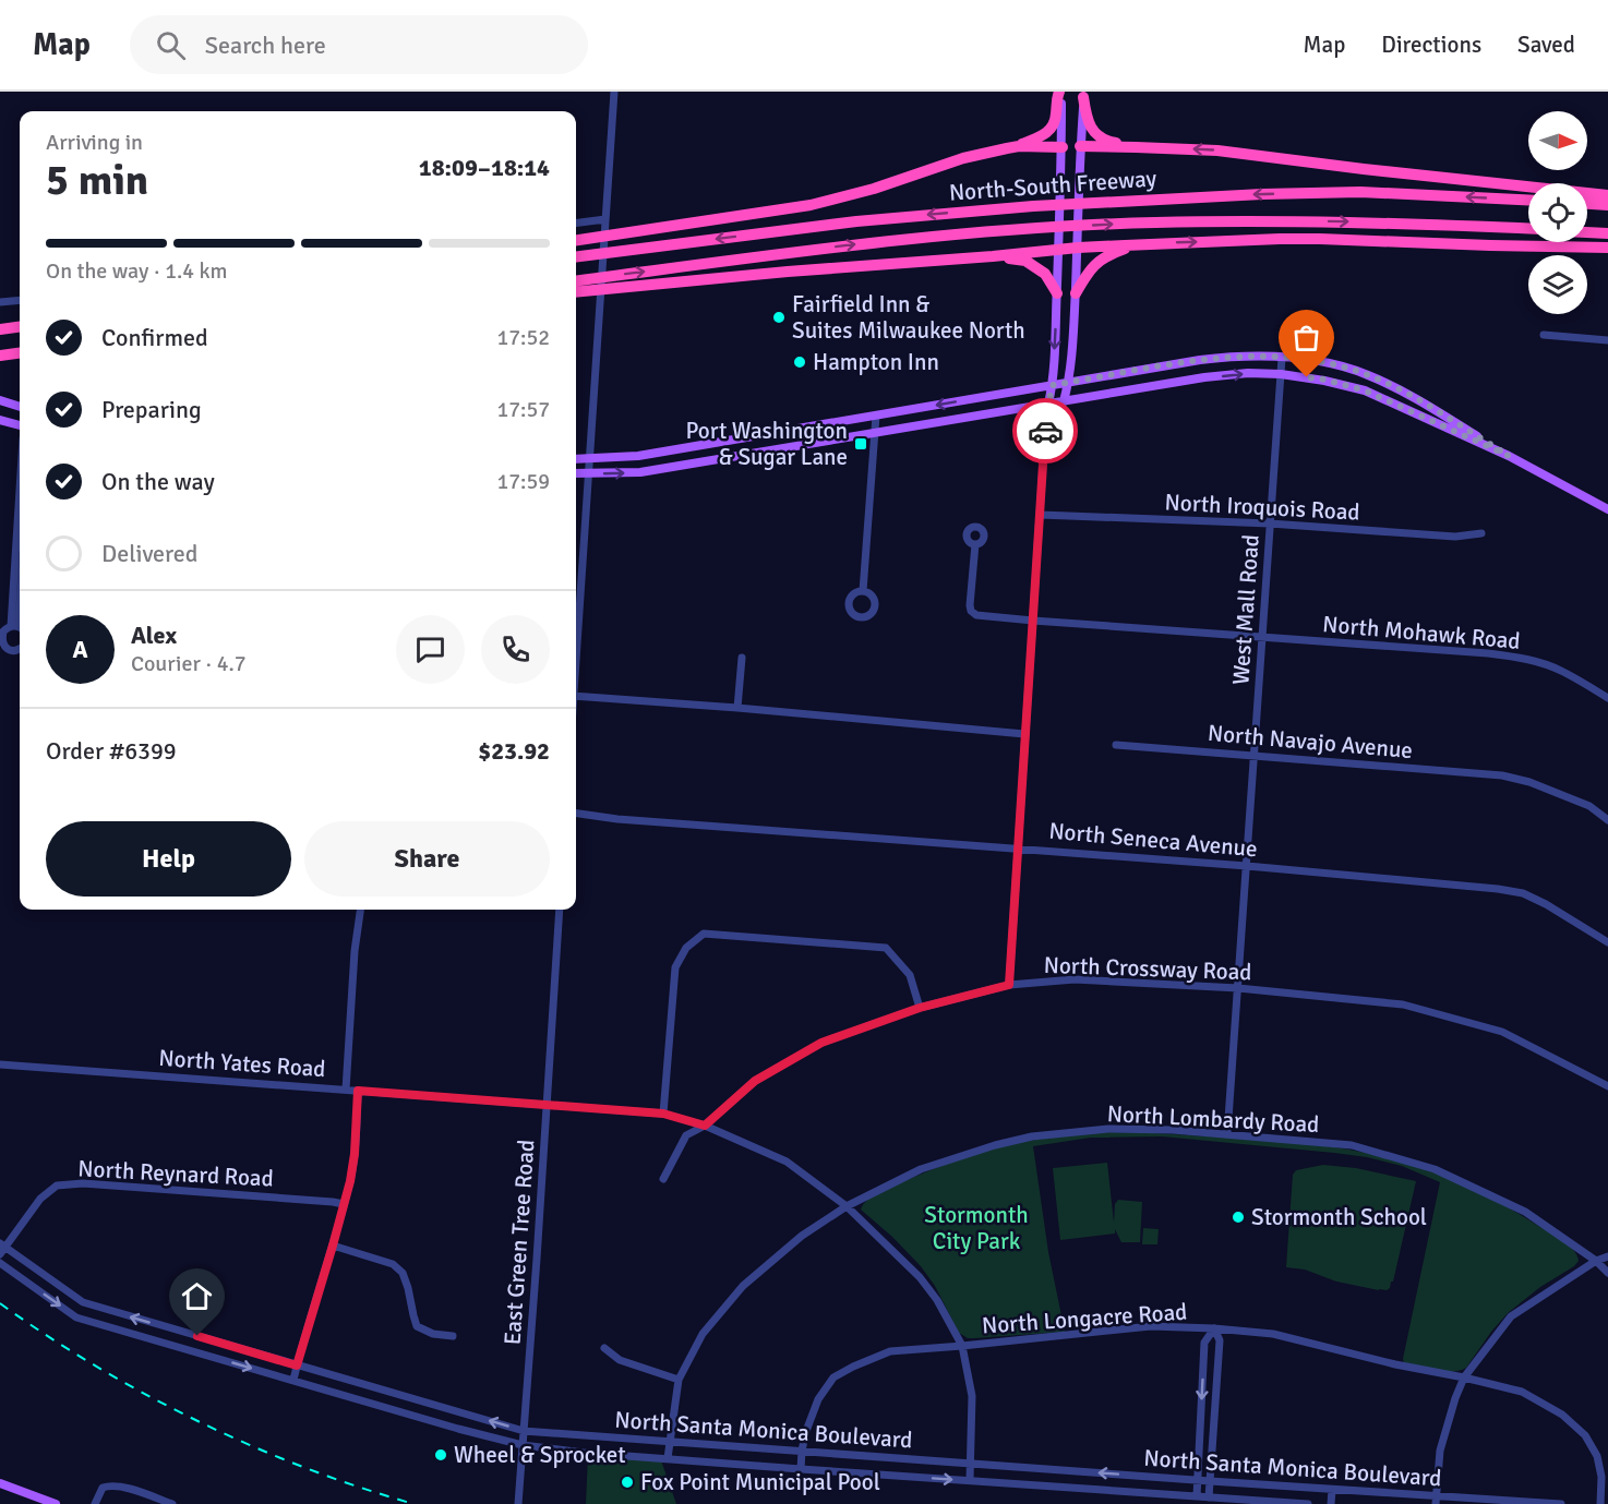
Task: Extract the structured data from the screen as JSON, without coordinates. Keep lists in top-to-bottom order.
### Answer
{
  "streets": {
    "highway": ["North-South Freeway"],
    "street": [
      "North Iroquois Road",
      "West Mall Road",
      "North Mohawk Road",
      "North Navajo Avenue",
      "North Seneca Avenue",
      "North Crossway Road",
      "North Yates Road",
      "North Lombardy Road",
      "North Reynard Road",
      "East Green Tree Road",
      "North Longacre Road",
      "North Santa Monica Boulevard"
    ]
  },
  "crossings": [
    ["North Iroquois Road", "West Mall Road"],
    ["West Mall Road", "North Mohawk Road"],
    ["West Mall Road", "North Navajo Avenue"],
    ["West Mall Road", "North Seneca Avenue"],
    ["West Mall Road", "North Crossway Road"],
    ["West Mall Road", "North Lombardy Road"],
    ["North Crossway Road", "North Yates Road"],
    ["North Yates Road", "North Lombardy Road"],
    ["North Yates Road", "East Green Tree Road"],
    ["North Yates Road", "North Longacre Road"],
    ["North Yates Road", "North Santa Monica Boulevard"],
    ["North Lombardy Road", "North Santa Monica Boulevard"],
    ["North Reynard Road", "North Santa Monica Boulevard"],
    ["East Green Tree Road", "North Santa Monica Boulevard"],
    ["North Longacre Road", "North Santa Monica Boulevard"]
  ],
  "parks": ["Stormonth City Park"],
  "places": {
    "other": [
      "Fairfield Inn & Suites Milwaukee North",
      "Hampton Inn",
      "Stormonth School",
      "Wheel & Sprocket",
      "Fox Point Municipal Pool"
    ],
    "transit": ["Port Washington & Sugar Lane"]
  },
  "north": "right",
  "page": {
    "header": "Map",
    "search": "Search here",
    "nav": ["Map", "Directions", "Saved"],
    "heading": ["5 min", "Arriving in", "18:09–18:14"],
    "panel": [
      "Alex",
      "Courier · 4.7",
      "Order #6399",
      "$23.92"
    ],
    "bar": "On the way · 1.4 km",
    "list": [
      ["Confirmed", "17:52"],
      ["Preparing", "17:57"],
      ["On the way", "17:59"],
      "Delivered"
    ],
    "round": "A",
    "buttons": ["Help", "Share"]
  }
}
